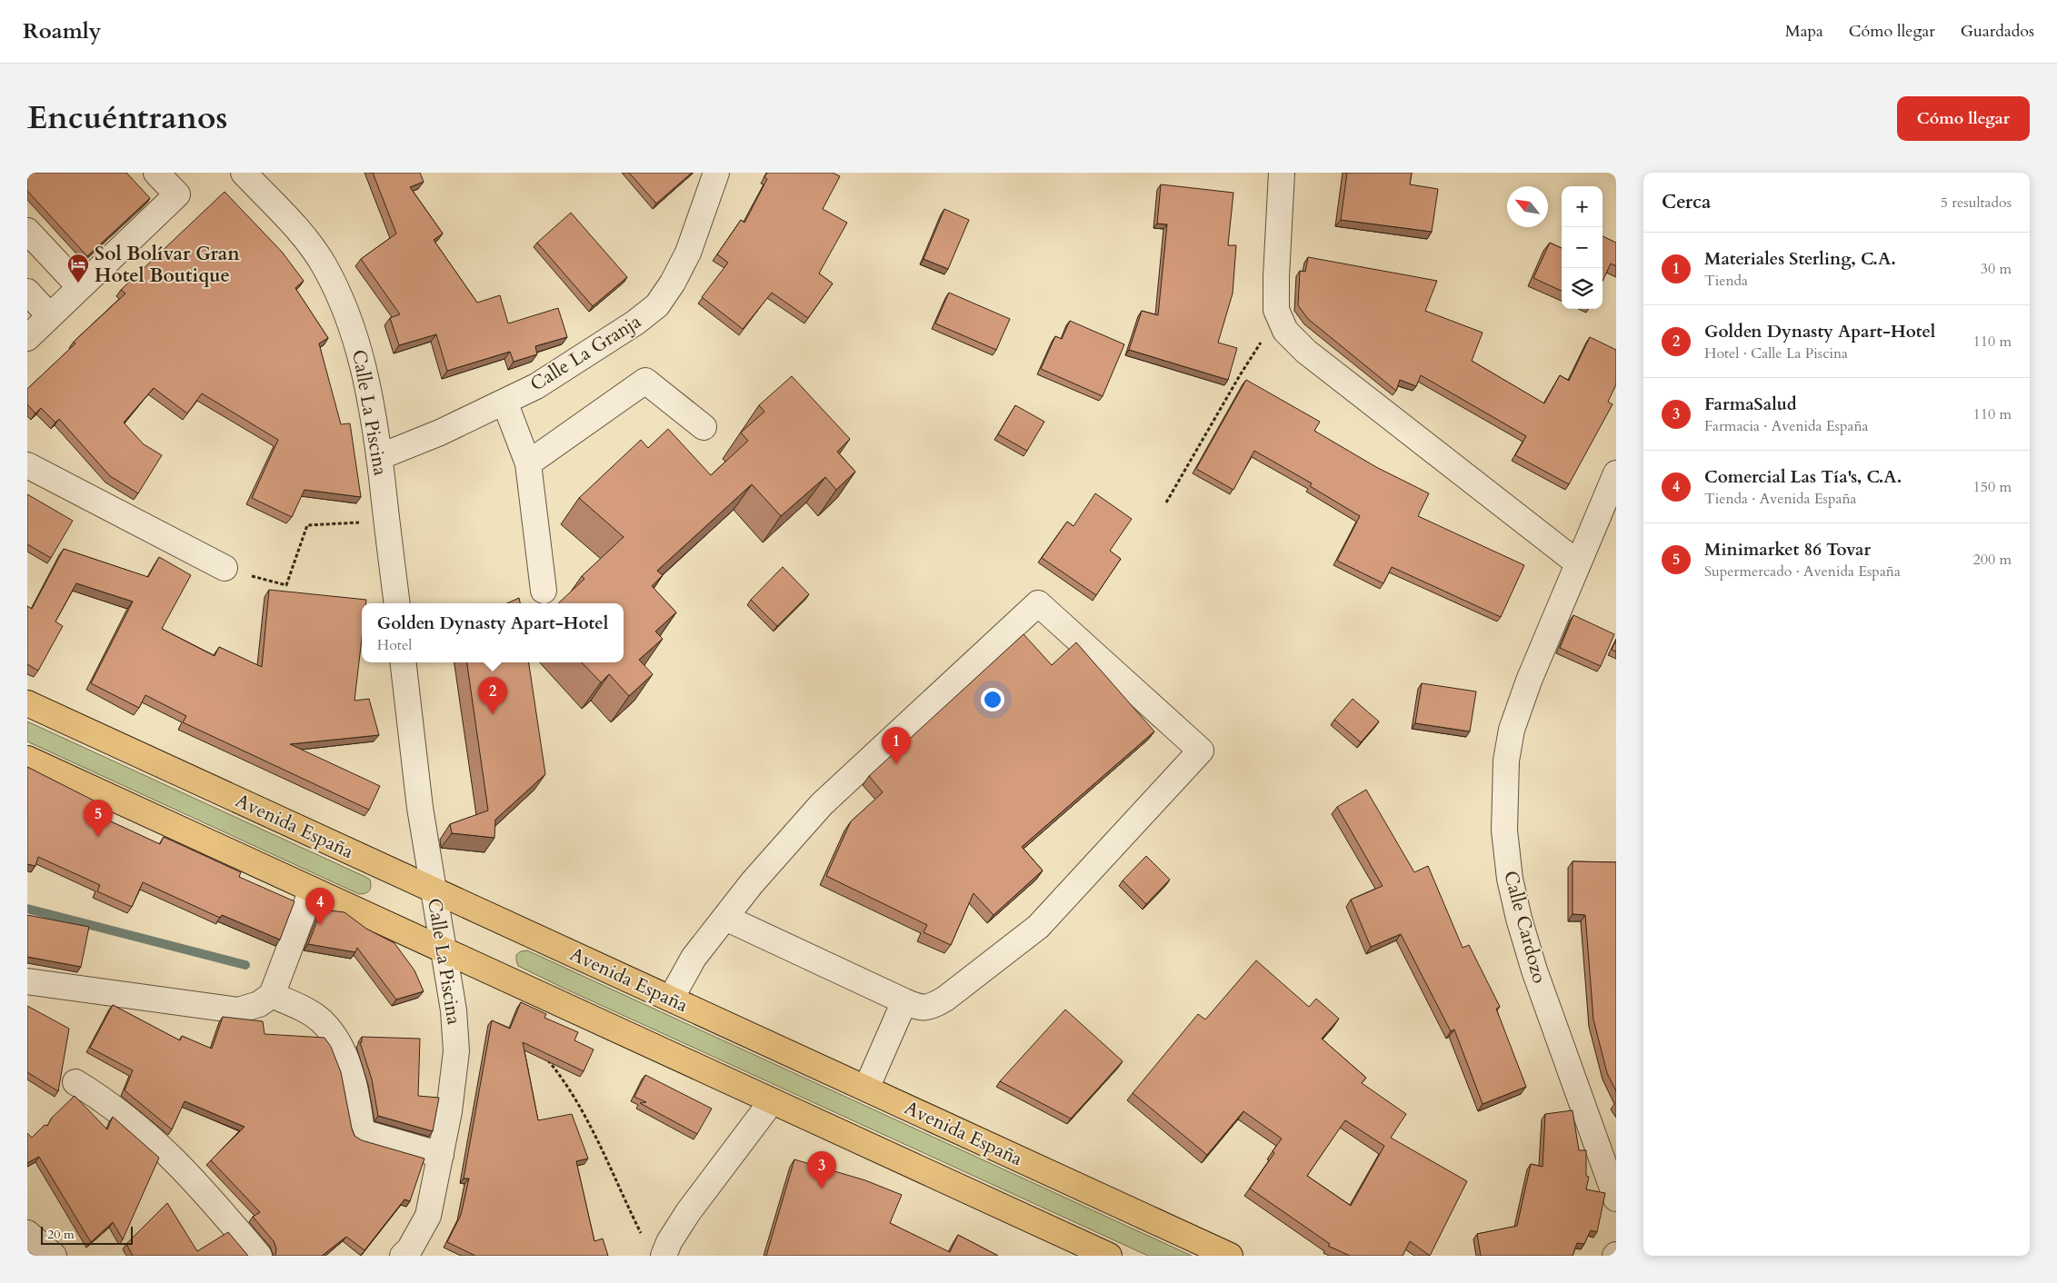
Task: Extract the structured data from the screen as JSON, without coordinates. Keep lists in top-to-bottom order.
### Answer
{
  "streets": {
    "main road": ["Avenida España"],
    "street": ["Calle La Granja", "Calle La Piscina", "Calle Cardozo"]
  },
  "crossings": [
    ["Calle La Granja", "Calle La Piscina"],
    ["Calle La Piscina", "Avenida España"]
  ],
  "places": {
    "hotel": ["Sol Bolívar Gran Hotel Boutique"]
  },
  "scale_bar": "20 m",
  "north": "top left",
  "page": {
    "header": "Roamly",
    "nav": ["Mapa", "Cómo llegar", "Guardados"],
    "title": "Encuéntranos",
    "buttons": "Cómo llegar",
    "heading": ["Cerca", "5 resultados"],
    "map_buttons": ["+", "−"],
    "list": [
      {
        "mark": "1",
        "name": "Materiales Sterling, C.A.",
        "note": "Tienda",
        "value": "30 m"
      },
      {
        "mark": "2",
        "name": "Golden Dynasty Apart-Hotel",
        "note": "Hotel · Calle La Piscina",
        "value": "110 m"
      },
      {
        "mark": "3",
        "name": "FarmaSalud",
        "note": "Farmacia · Avenida España",
        "value": "110 m"
      },
      {
        "mark": "4",
        "name": "Comercial Las Tía's, C.A.",
        "note": "Tienda · Avenida España",
        "value": "150 m"
      },
      {
        "mark": "5",
        "name": "Minimarket 86 Tovar",
        "note": "Supermercado · Avenida España",
        "value": "200 m"
      }
    ],
    "popup": ["Golden Dynasty Apart-Hotel", "Hotel"],
    "pins": [
      "2",
      "1",
      "5",
      "4",
      "3"
    ],
    "scale": "20 m"
  }
}
